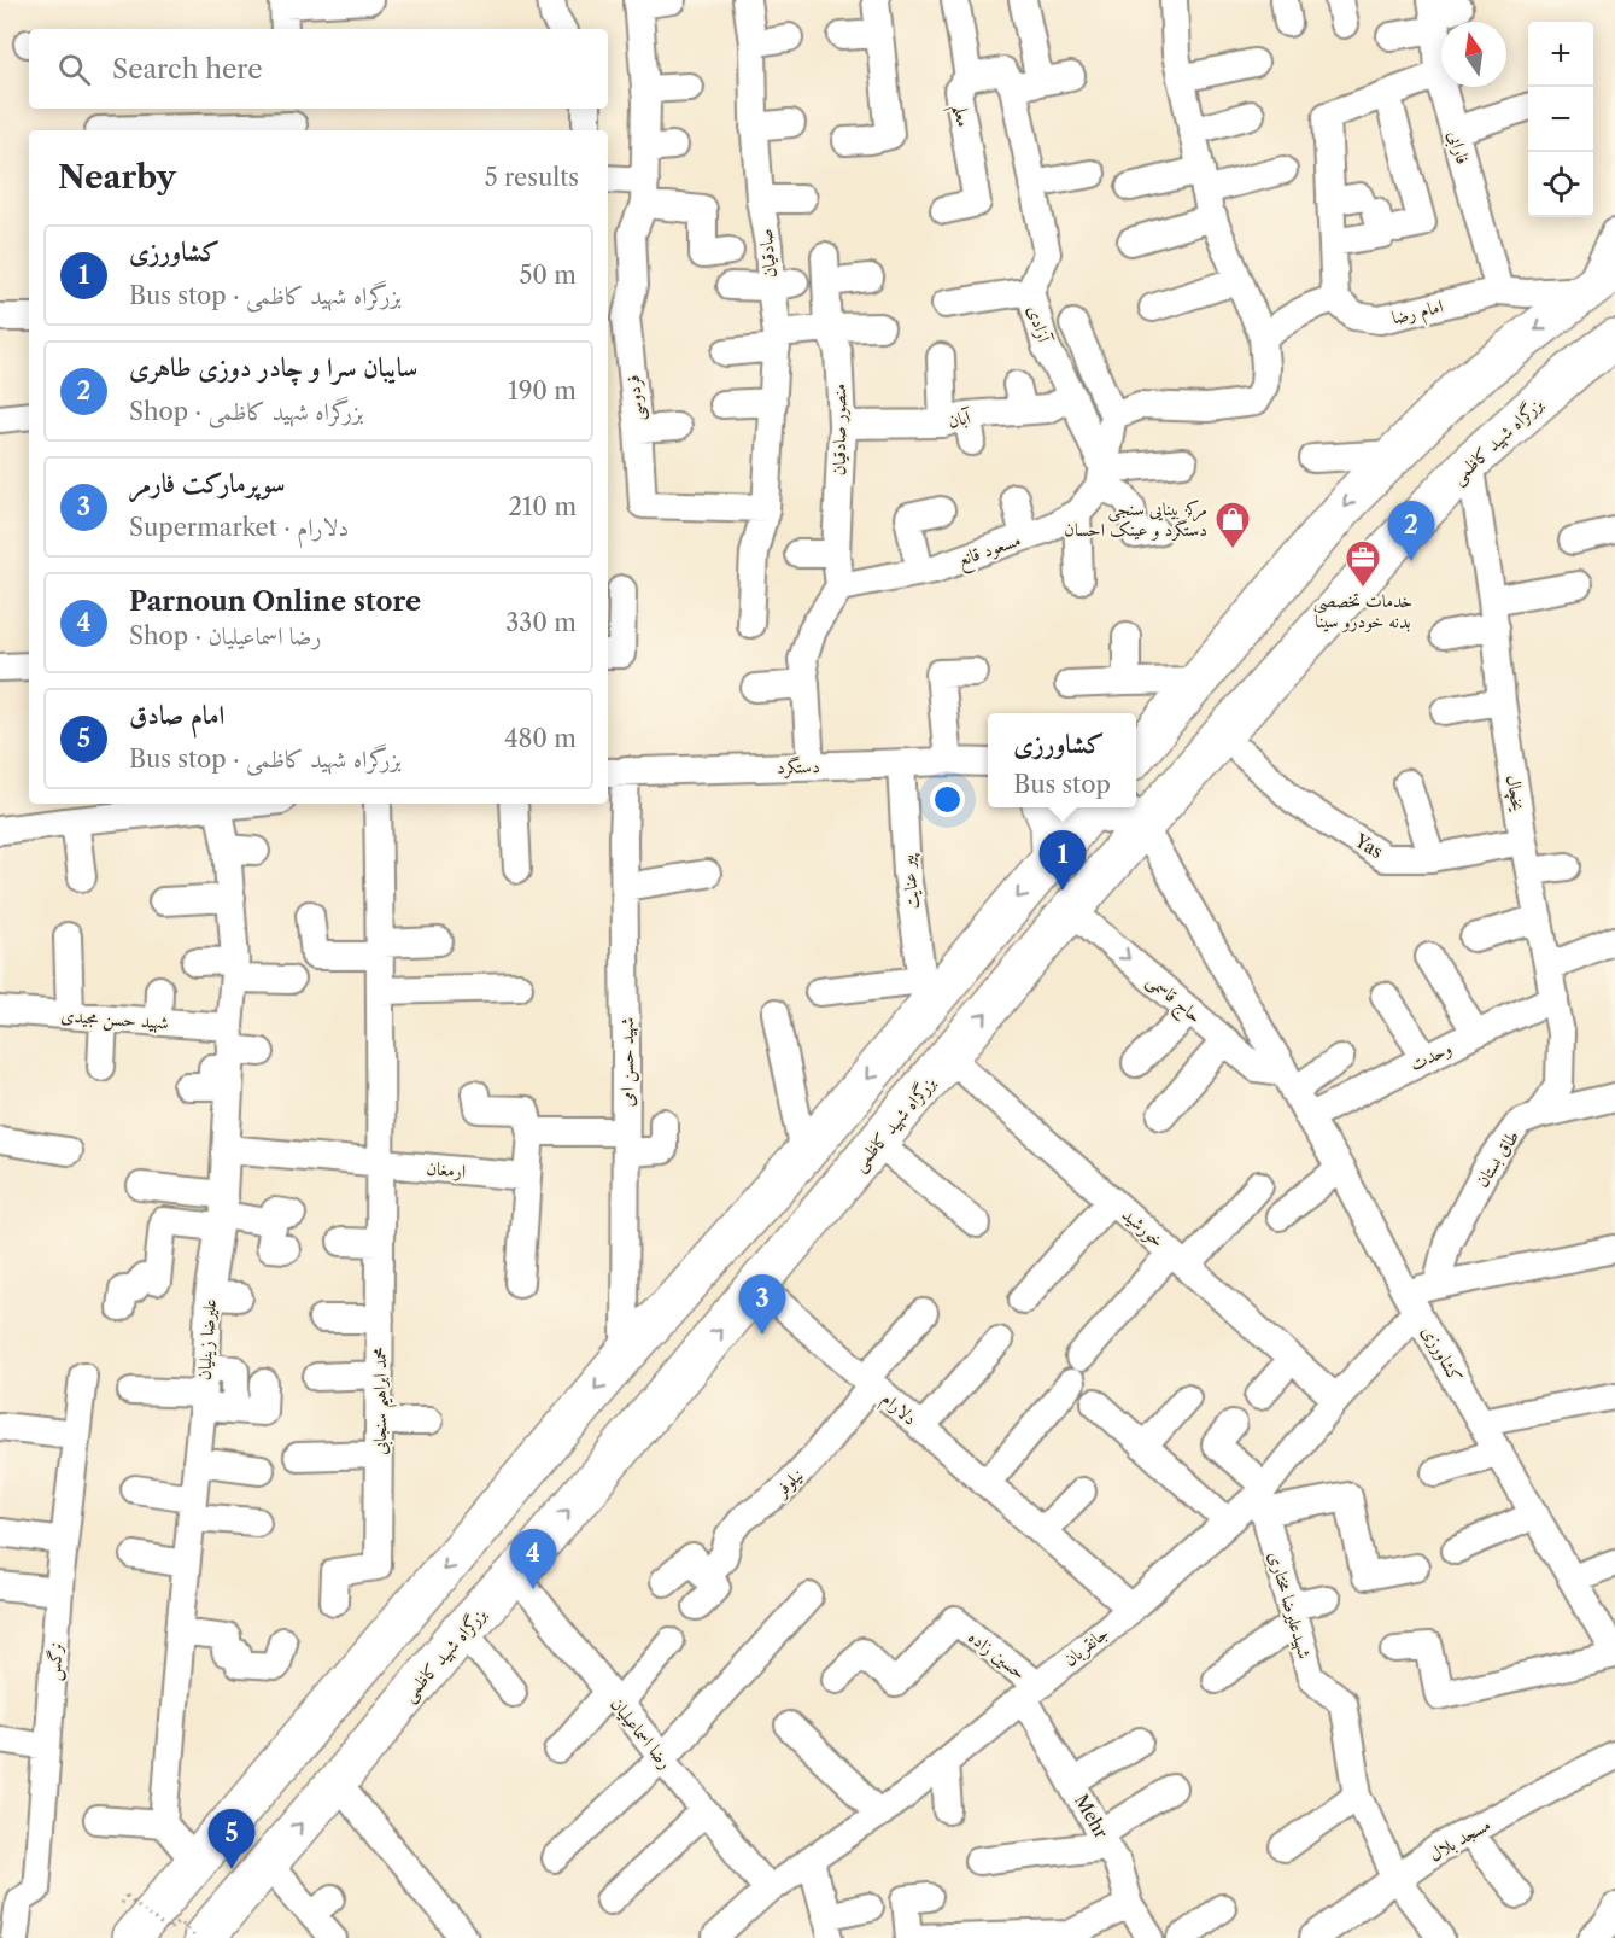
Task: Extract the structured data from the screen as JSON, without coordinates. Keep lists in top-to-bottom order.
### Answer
{
  "streets": {
    "highway": ["بزرگراه شهید کاظمی"],
    "street": [
      "معلم",
      "فارابی",
      "صادقیان",
      "امام رضا",
      "آزادی",
      "فردوسی",
      "آبان",
      "منصور صادقیان",
      "مسعود قانع",
      "دستگرد",
      "یخچال",
      "Yas",
      "پیر عنایت",
      "حاج قاسمی",
      "شهید حسن مجیدی",
      "وحدت",
      "شهید حسن امی",
      "طاق بستان",
      "ارمغان",
      "خورشید",
      "علیرضا زینلیان",
      "کشاورزی",
      "محمد ابراهیم سنجابی",
      "دلارام",
      "نیلوفر",
      "شهیدعلیرضا مختاری",
      "جانقربان",
      "حسین زاده",
      "نرگس",
      "رضا اسماعیلیان",
      "Mehr",
      "مسجد بلال"
    ]
  },
  "crossings": [
    ["فارابی", "امام رضا"],
    ["صادقیان", "فردوسی"],
    ["آزادی", "آبان"],
    ["آزادی", "مسعود قانع"],
    ["آبان", "منصور صادقیان"],
    ["منصور صادقیان", "مسعود قانع"],
    ["بزرگراه شهید کاظمی", "یخچال"],
    ["بزرگراه شهید کاظمی", "پیر عنایت"],
    ["بزرگراه شهید کاظمی", "حاج قاسمی"],
    ["بزرگراه شهید کاظمی", "شهید حسن امی"],
    ["بزرگراه شهید کاظمی", "خورشید"],
    ["بزرگراه شهید کاظمی", "کشاورزی"],
    ["بزرگراه شهید کاظمی", "دلارام"],
    ["بزرگراه شهید کاظمی", "رضا اسماعیلیان"],
    ["دستگرد", "پیر عنایت"],
    ["دستگرد", "شهید حسن امی"],
    ["یخچال", "Yas"],
    ["یخچال", "وحدت"],
    ["یخچال", "طاق بستان"],
    ["حاج قاسمی", "کشاورزی"],
    ["شهید حسن مجیدی", "علیرضا زینلیان"],
    ["وحدت", "کشاورزی"],
    ["ارمغان", "علیرضا زینلیان"],
    ["ارمغان", "محمد ابراهیم سنجابی"],
    ["خورشید", "جانقربان"],
    ["کشاورزی", "جانقربان"],
    ["دلارام", "نیلوفر"],
    ["دلارام", "جانقربان"],
    ["شهیدعلیرضا مختاری", "جانقربان"],
    ["شهیدعلیرضا مختاری", "مسجد بلال"],
    ["جانقربان", "حسین زاده"],
    ["جانقربان", "رضا اسماعیلیان"],
    ["جانقربان", "Mehr"],
    ["حسین زاده", "Mehr"]
  ],
  "one_way": ["حاج قاسمی"],
  "places": {
    "shop": ["مرکز بینایی سنجی دستگرد و عینک احسان"],
    "office": ["خدمات تخصصی بدنه خودرو سینا"]
  },
  "north": "top",
  "page": {
    "map_buttons": ["+", "−"],
    "search": "Search here",
    "heading": ["Nearby", "5 results"],
    "list": [
      {
        "mark": "1",
        "name": "کشاورزی",
        "note": "Bus stop · بزرگراه شهید کاظمی",
        "value": "50 m"
      },
      {
        "mark": "2",
        "name": "سایبان سرا و چادر دوزی طاهری",
        "note": "Shop · بزرگراه شهید کاظمی",
        "value": "190 m"
      },
      {
        "mark": "3",
        "name": "سوپرمارکت فارمر",
        "note": "Supermarket · دلارام",
        "value": "210 m"
      },
      {
        "mark": "4",
        "name": "Parnoun Online store",
        "note": "Shop · رضا اسماعیلیان",
        "value": "330 m"
      },
      {
        "mark": "5",
        "name": "امام صادق",
        "note": "Bus stop · بزرگراه شهید کاظمی",
        "value": "480 m"
      }
    ],
    "pins": [
      "2",
      "1",
      "3",
      "4",
      "5"
    ],
    "popup": ["کشاورزی", "Bus stop"]
  }
}
